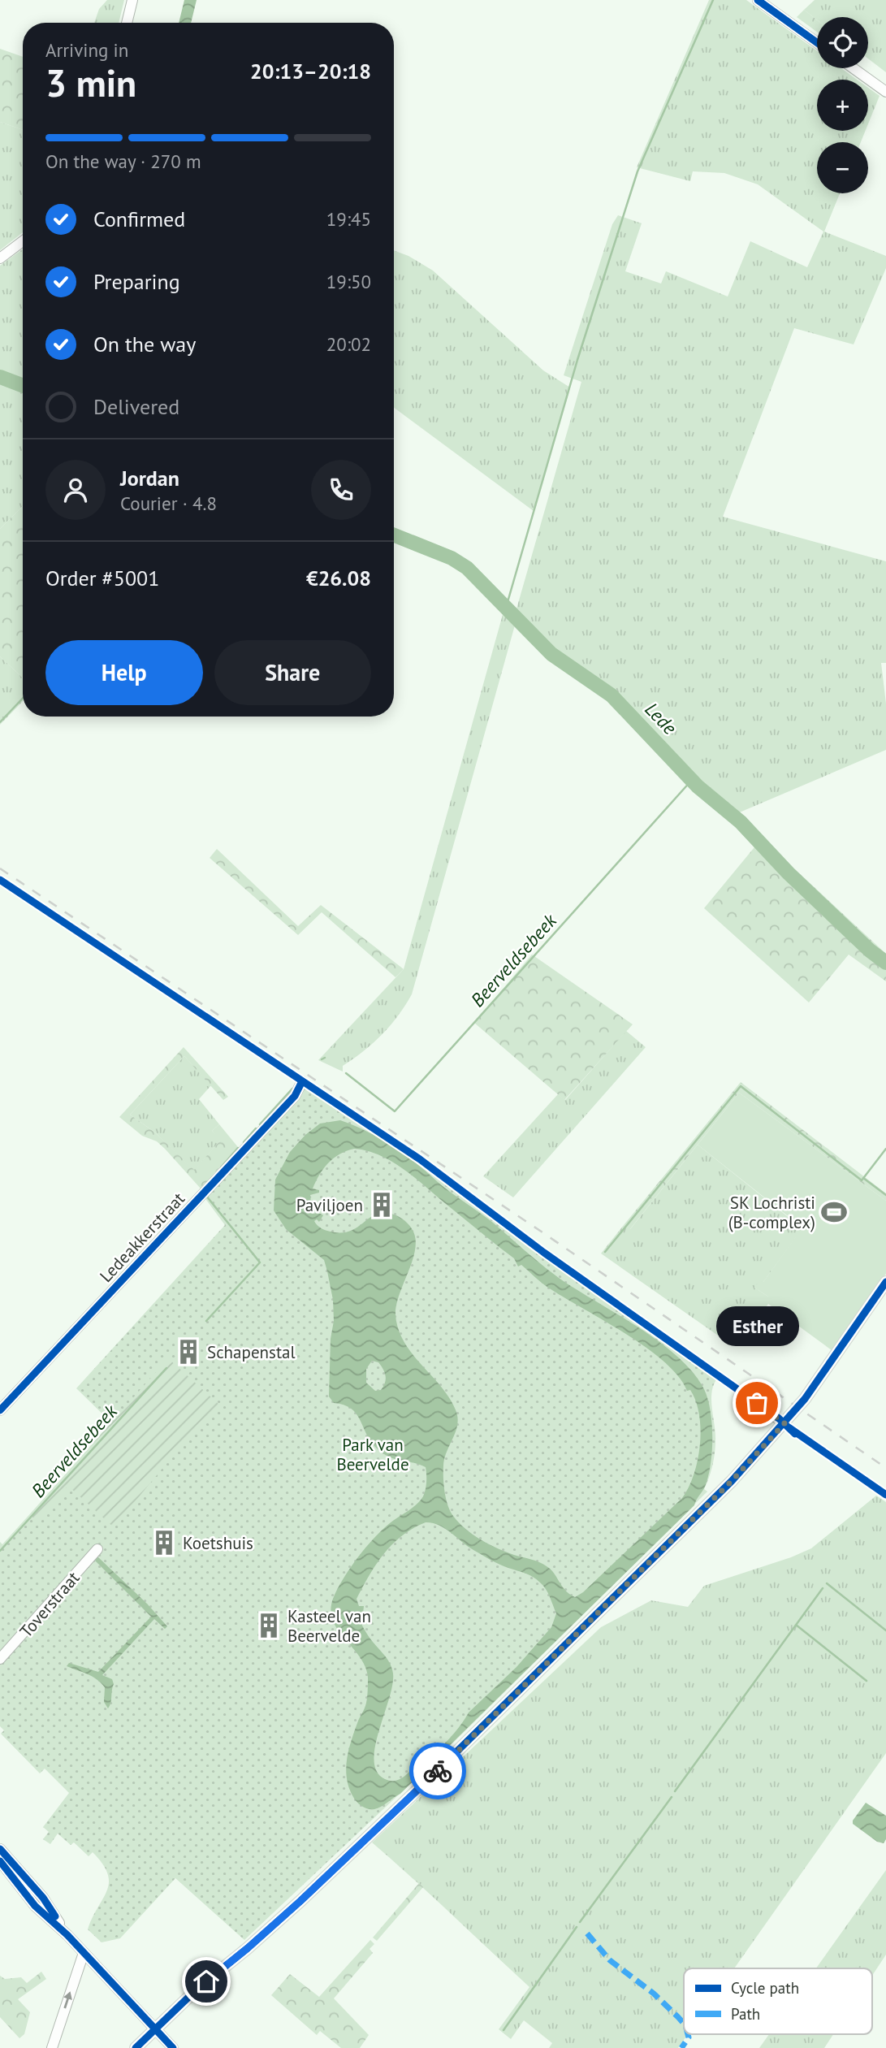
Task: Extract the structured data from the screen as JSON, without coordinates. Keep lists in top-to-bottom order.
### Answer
{
  "streets": {
    "street": ["Ledeakkerstraat", "Toverstraat"]
  },
  "water": ["Lede", "Beerveldsebeek"],
  "parks": ["Park van Beervelde"],
  "places": {
    "building": [
      "Paviljoen",
      "Schapenstal",
      "Koetshuis",
      "Kasteel van Beervelde"
    ],
    "sports": ["SK Lochristi (B-complex)"],
    "other": ["Esther"]
  },
  "legend": ["Cycle path", "Path"],
  "page": {
    "map_buttons": ["+", "−"],
    "heading": ["3 min", "Arriving in", "20:13–20:18"],
    "panel": [
      "Jordan",
      "Courier · 4.8",
      "Order #5001",
      "€26.08"
    ],
    "bar": "On the way · 270 m",
    "list": [
      ["Confirmed", "19:45"],
      ["Preparing", "19:50"],
      ["On the way", "20:02"],
      "Delivered"
    ],
    "buttons": ["Help", "Share"],
    "bubble": "Esther"
  }
}
